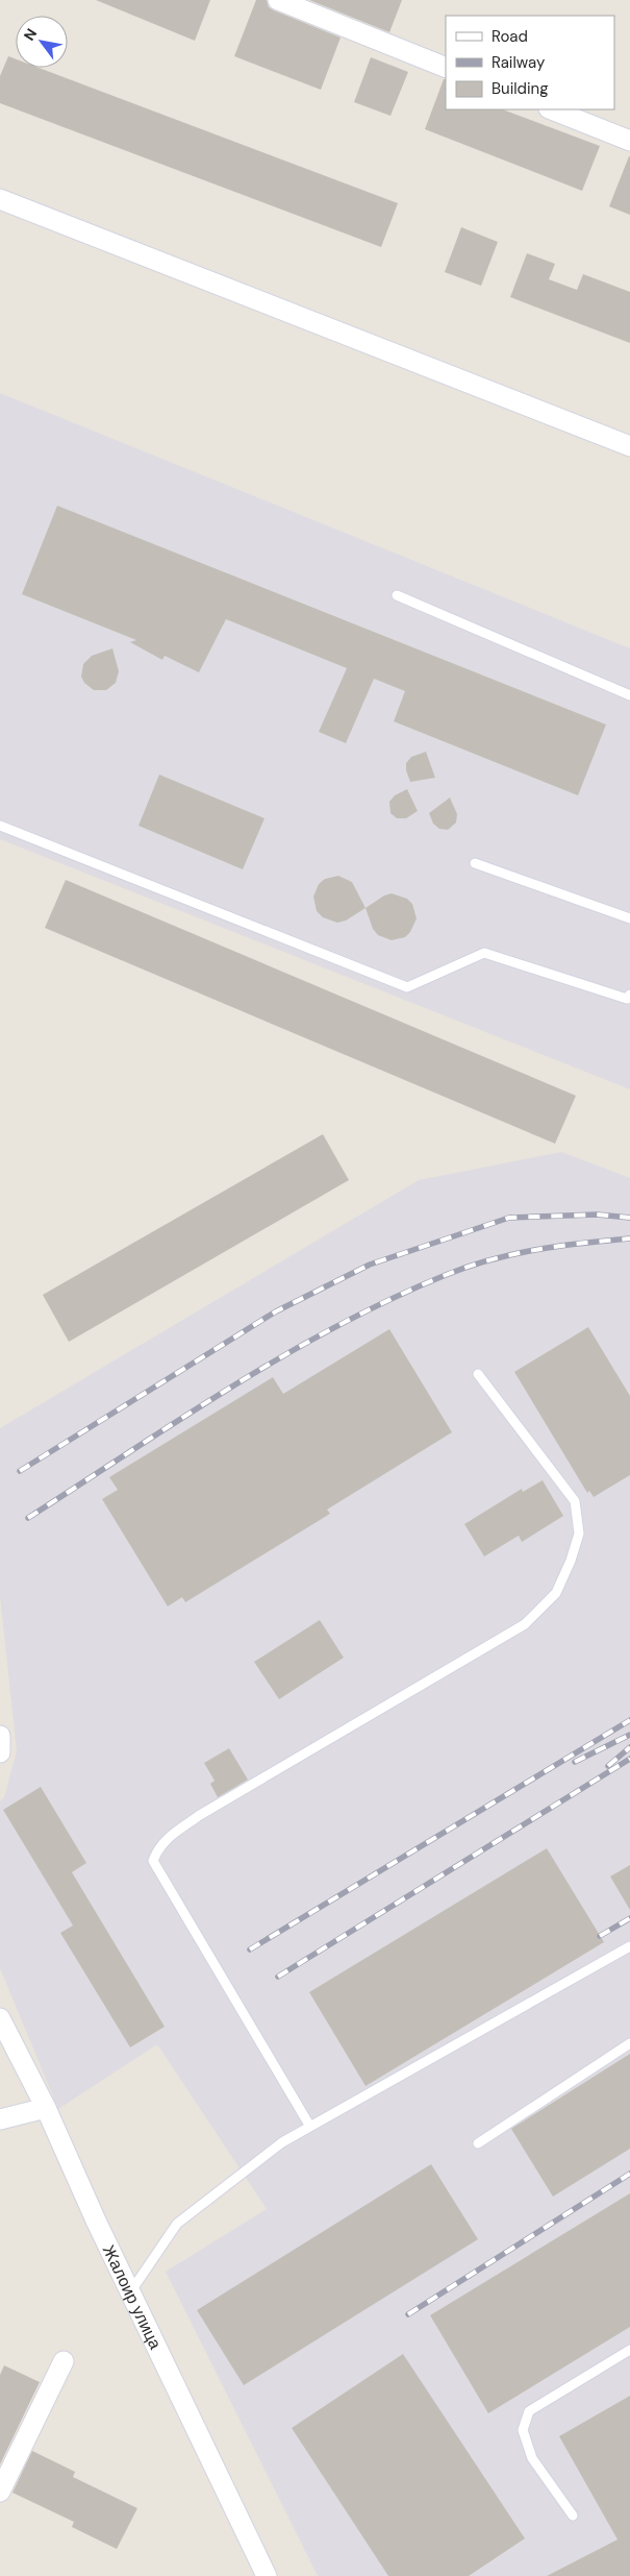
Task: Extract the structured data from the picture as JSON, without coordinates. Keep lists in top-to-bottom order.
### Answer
{
  "streets": {
    "street": ["Жалоир улица"]
  },
  "legend": ["Road", "Railway", "Building"],
  "north": "top left"
}
